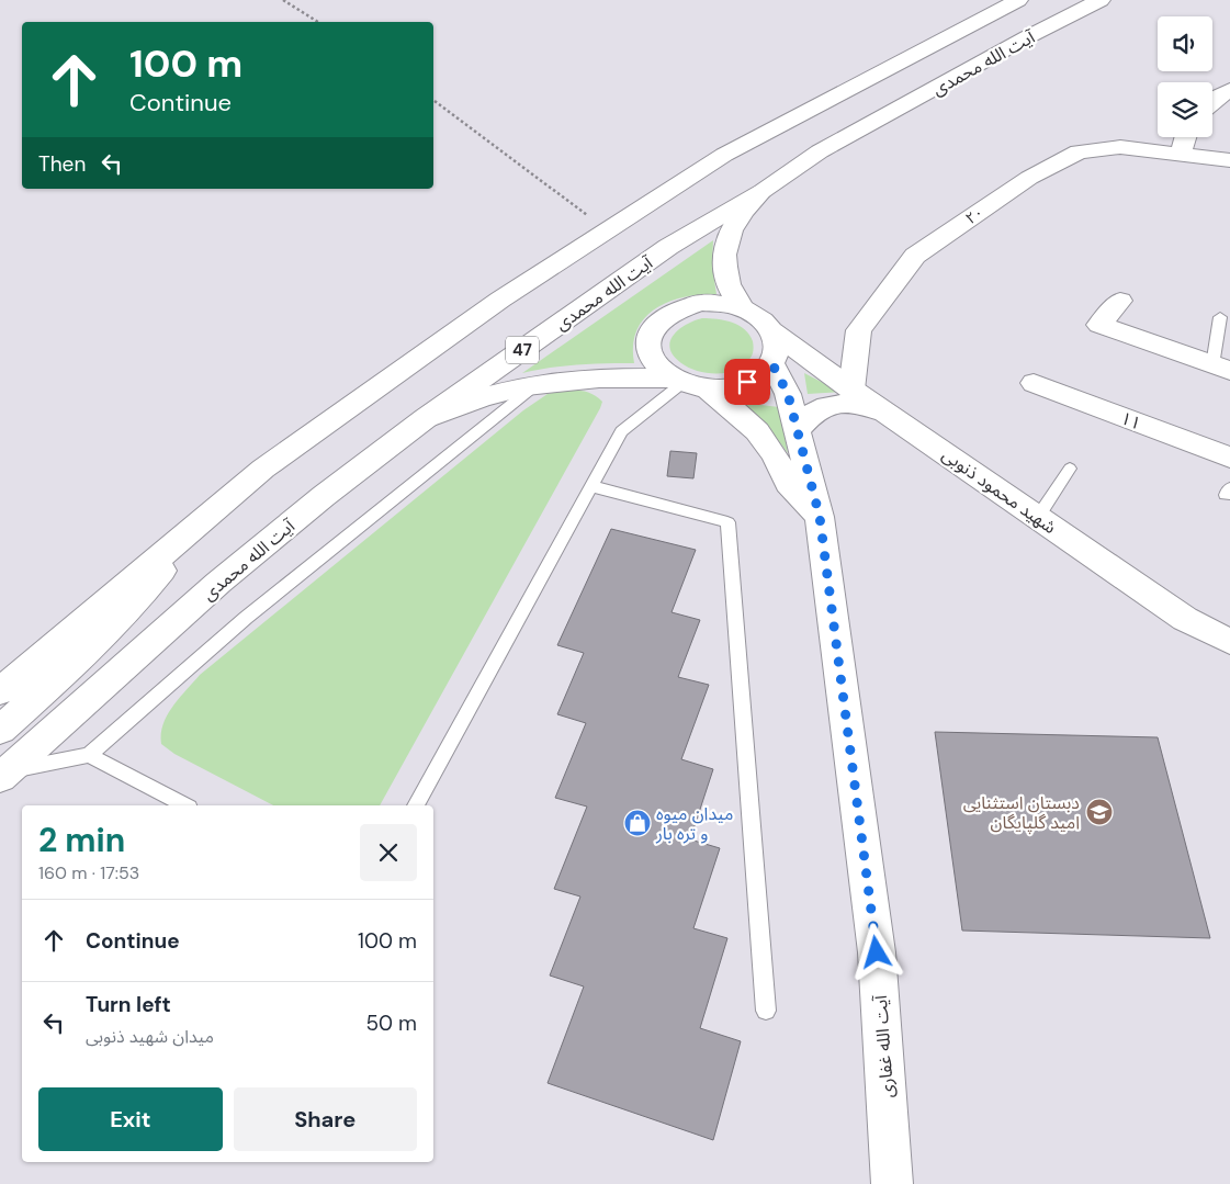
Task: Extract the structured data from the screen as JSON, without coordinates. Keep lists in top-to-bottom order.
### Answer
{
  "streets": {
    "main road": [
      "آیت الله محمدی",
      "۲۰",
      "47",
      "۱۱",
      "شهید محمود ذنوبی",
      "آیت الله غفاری"
    ]
  },
  "crossings": [
    ["۲۰", "شهید محمود ذنوبی"],
    ["شهید محمود ذنوبی", "آیت الله غفاری"]
  ],
  "places": {
    "school or university": ["دبستان استثنایی امید گلپایگان"],
    "shop": ["میدان میوه و تره بار"]
  },
  "page": {
    "turn": ["100 m", "Continue"],
    "then": "Then",
    "heading": ["2 min", "160 m · 17:53"],
    "list": [
      {
        "name": "Continue",
        "value": "100 m"
      },
      {
        "name": "Turn left",
        "note": "میدان شهید ذنوبی",
        "value": "50 m"
      }
    ],
    "buttons": ["Exit", "Share"]
  }
}
